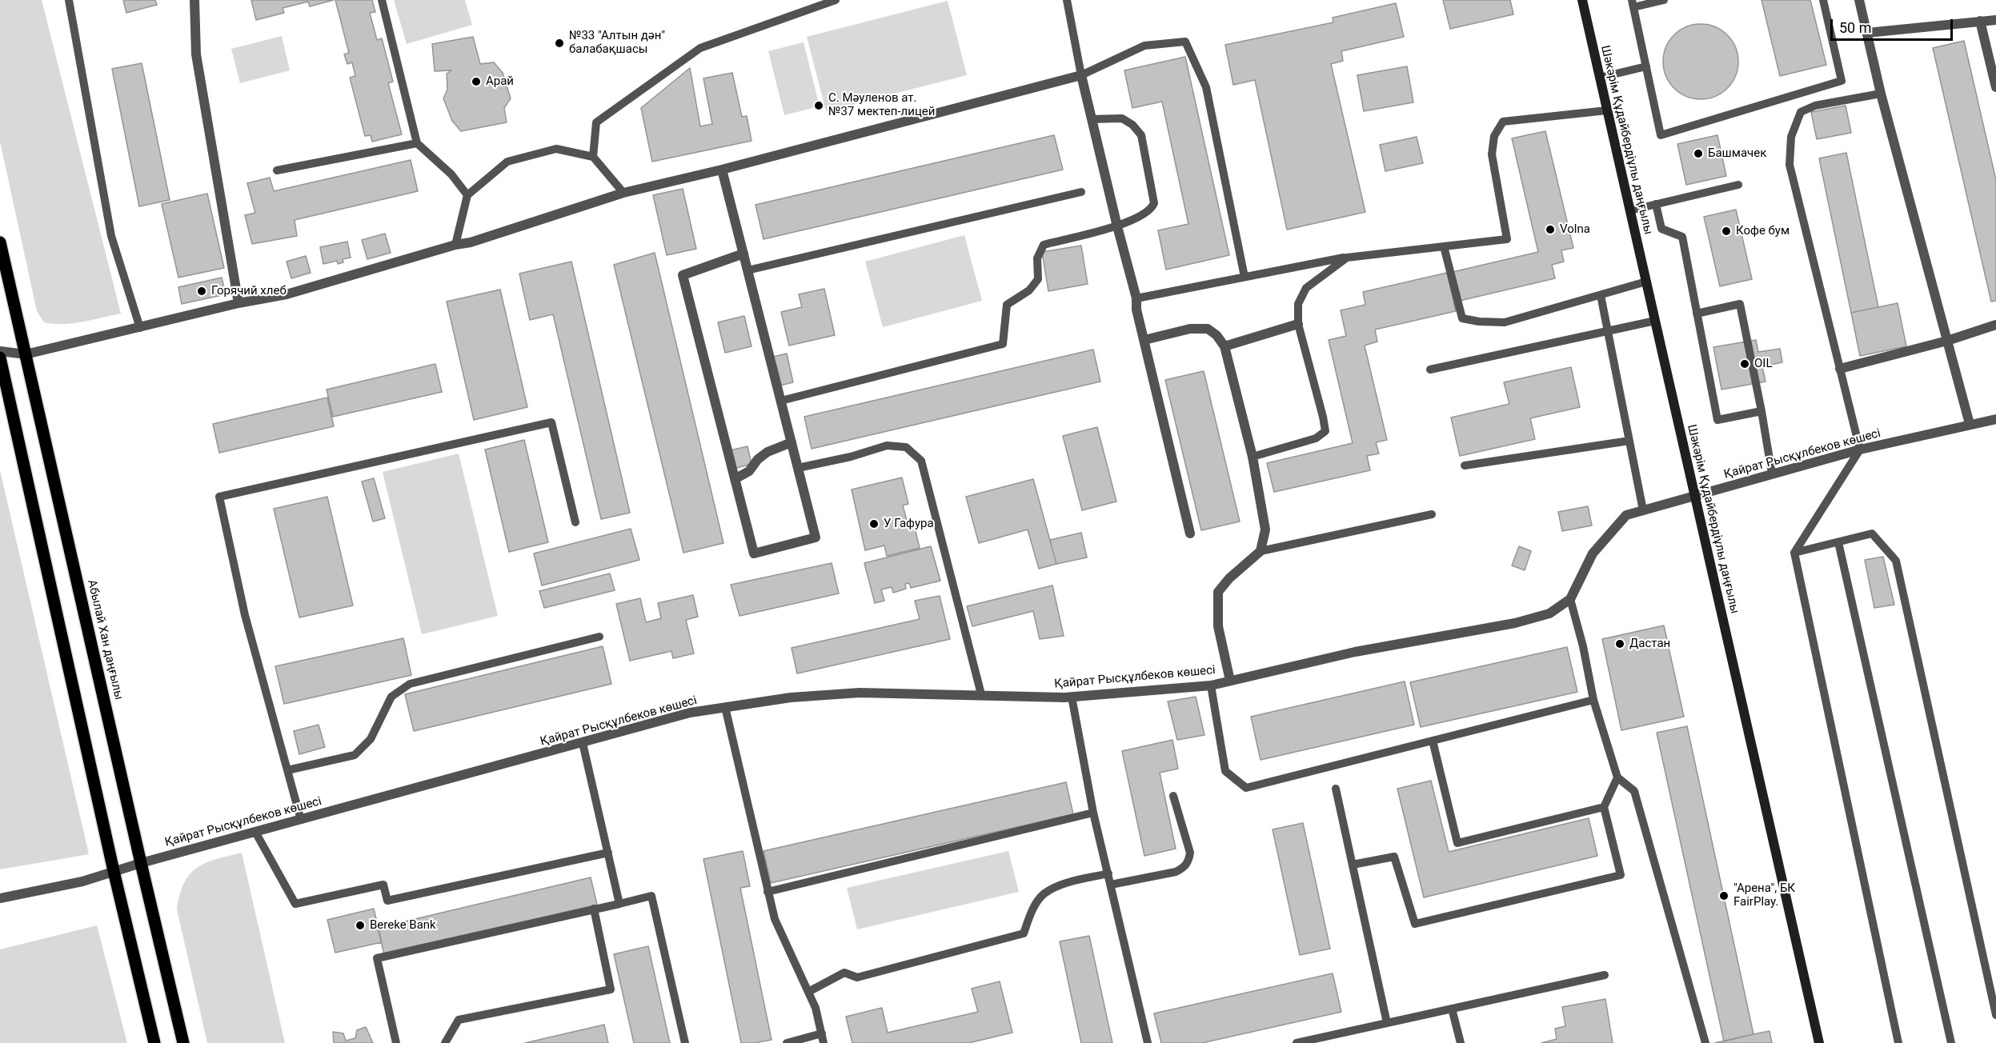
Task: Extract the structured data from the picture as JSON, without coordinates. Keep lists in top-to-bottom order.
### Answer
{
  "streets": {
    "main road": ["Шәкәрім Құдайбердіұлы даңғылы", "Абылай Хан даңғылы"],
    "street": ["Қайрат Рысқұлбеков көшесі"]
  },
  "crossings": [
    ["Шәкәрім Құдайбердіұлы даңғылы", "Қайрат Рысқұлбеков көшесі"],
    ["Қайрат Рысқұлбеков көшесі", "Абылай Хан даңғылы"]
  ],
  "places": [
    "№33 \"Алтын дән\" балабақшасы",
    "Арай",
    "С. Мәуленов ат. №37 мектеп-лицей",
    "Башмачек",
    "Volna",
    "Кофе бум",
    "Горячий хлеб",
    "OIL",
    "У Гафура",
    "Дастан",
    "\"Арена\", БК FairPlay.",
    "Bereke Bank"
  ],
  "scale_bar": "50 m"
}
